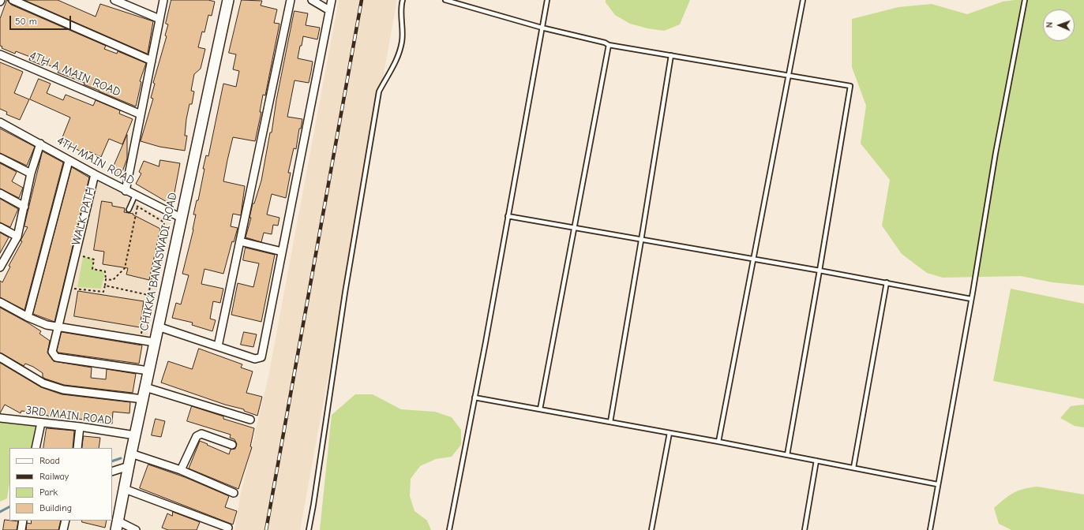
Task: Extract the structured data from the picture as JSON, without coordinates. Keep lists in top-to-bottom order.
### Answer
{
  "streets": {
    "main road": ["CHIKKA BANASWADI ROAD"],
    "street": ["4TH A MAIN ROAD", "4TH MAIN ROAD", "3RD MAIN ROAD"],
    "path": ["WALK PATH"]
  },
  "crossings": [
    ["4TH MAIN ROAD", "CHIKKA BANASWADI ROAD"],
    ["CHIKKA BANASWADI ROAD", "3RD MAIN ROAD"]
  ],
  "legend": [
    "Road",
    "Railway",
    "Park",
    "Building"
  ],
  "scale_bar": "50 m",
  "north": "left"
}
